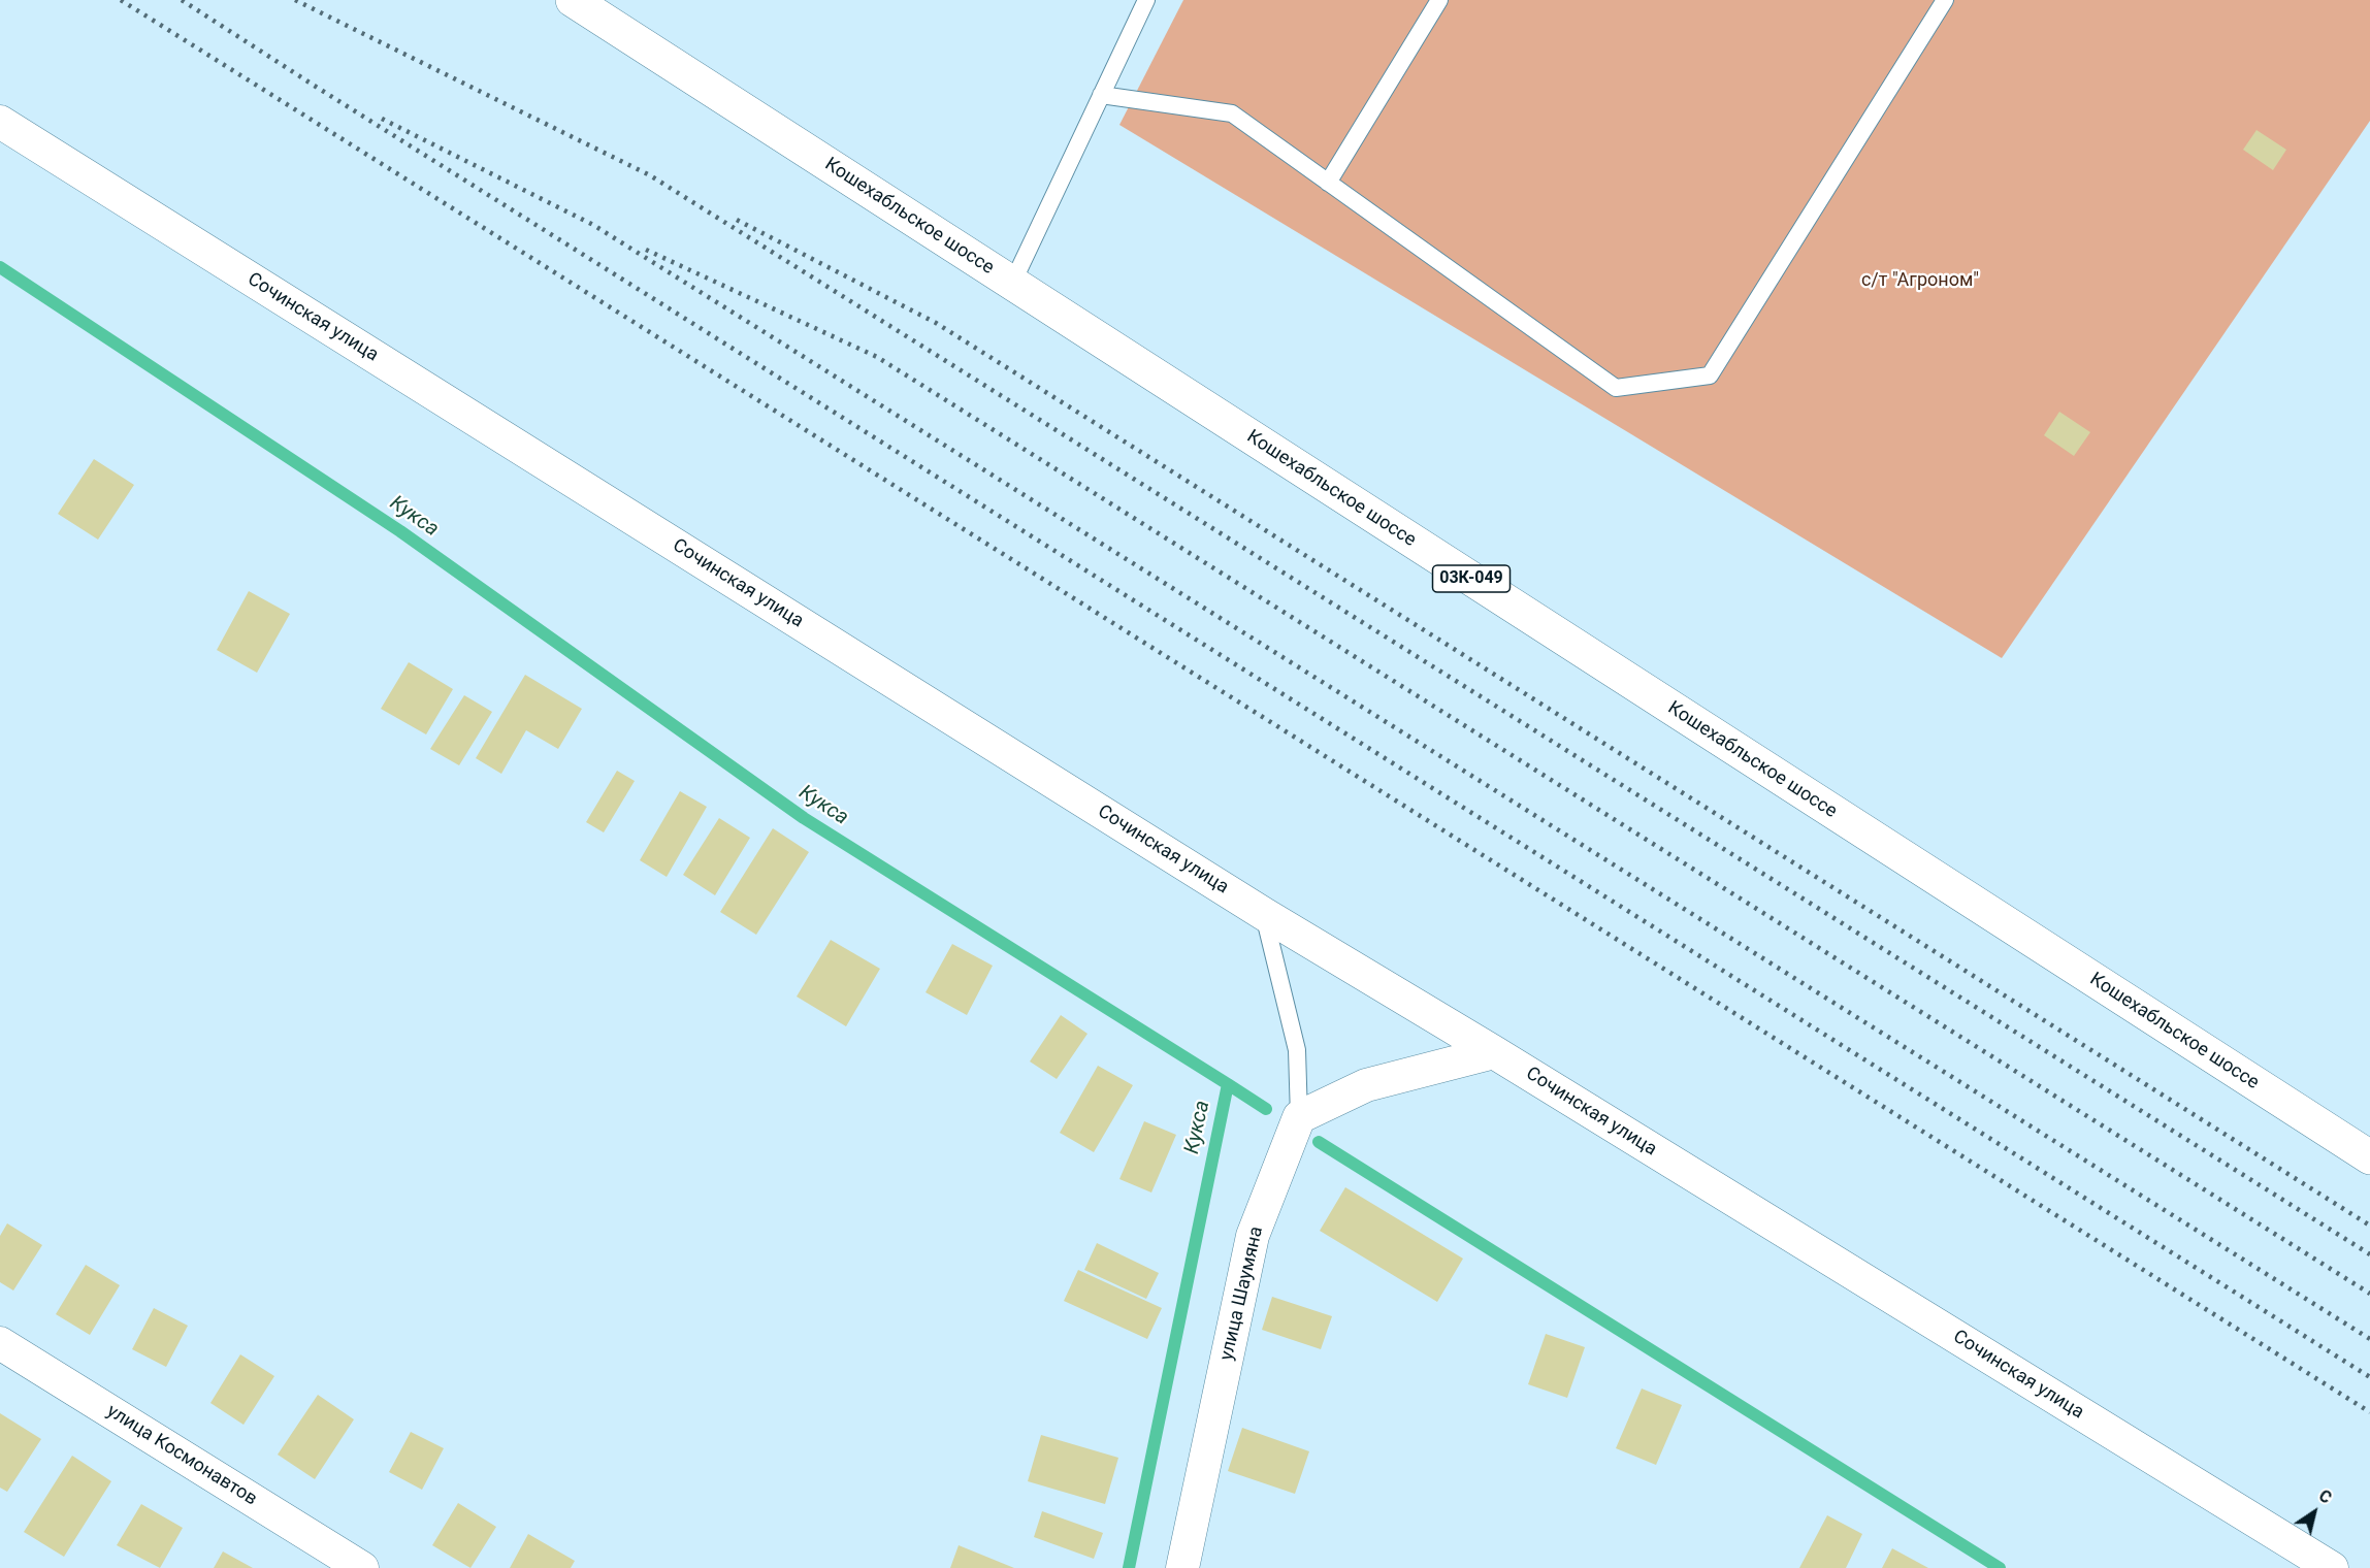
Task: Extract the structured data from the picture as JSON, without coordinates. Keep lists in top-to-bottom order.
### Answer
{
  "streets": {
    "main road": ["Кошехабльское шоссе", "03К-049"],
    "street": ["Сочинская улица", "улица Шаумяна", "улица Космонавтов"]
  },
  "water": ["Кукса"],
  "parks": ["с/т \"Агроном\""],
  "north": "top right"
}
